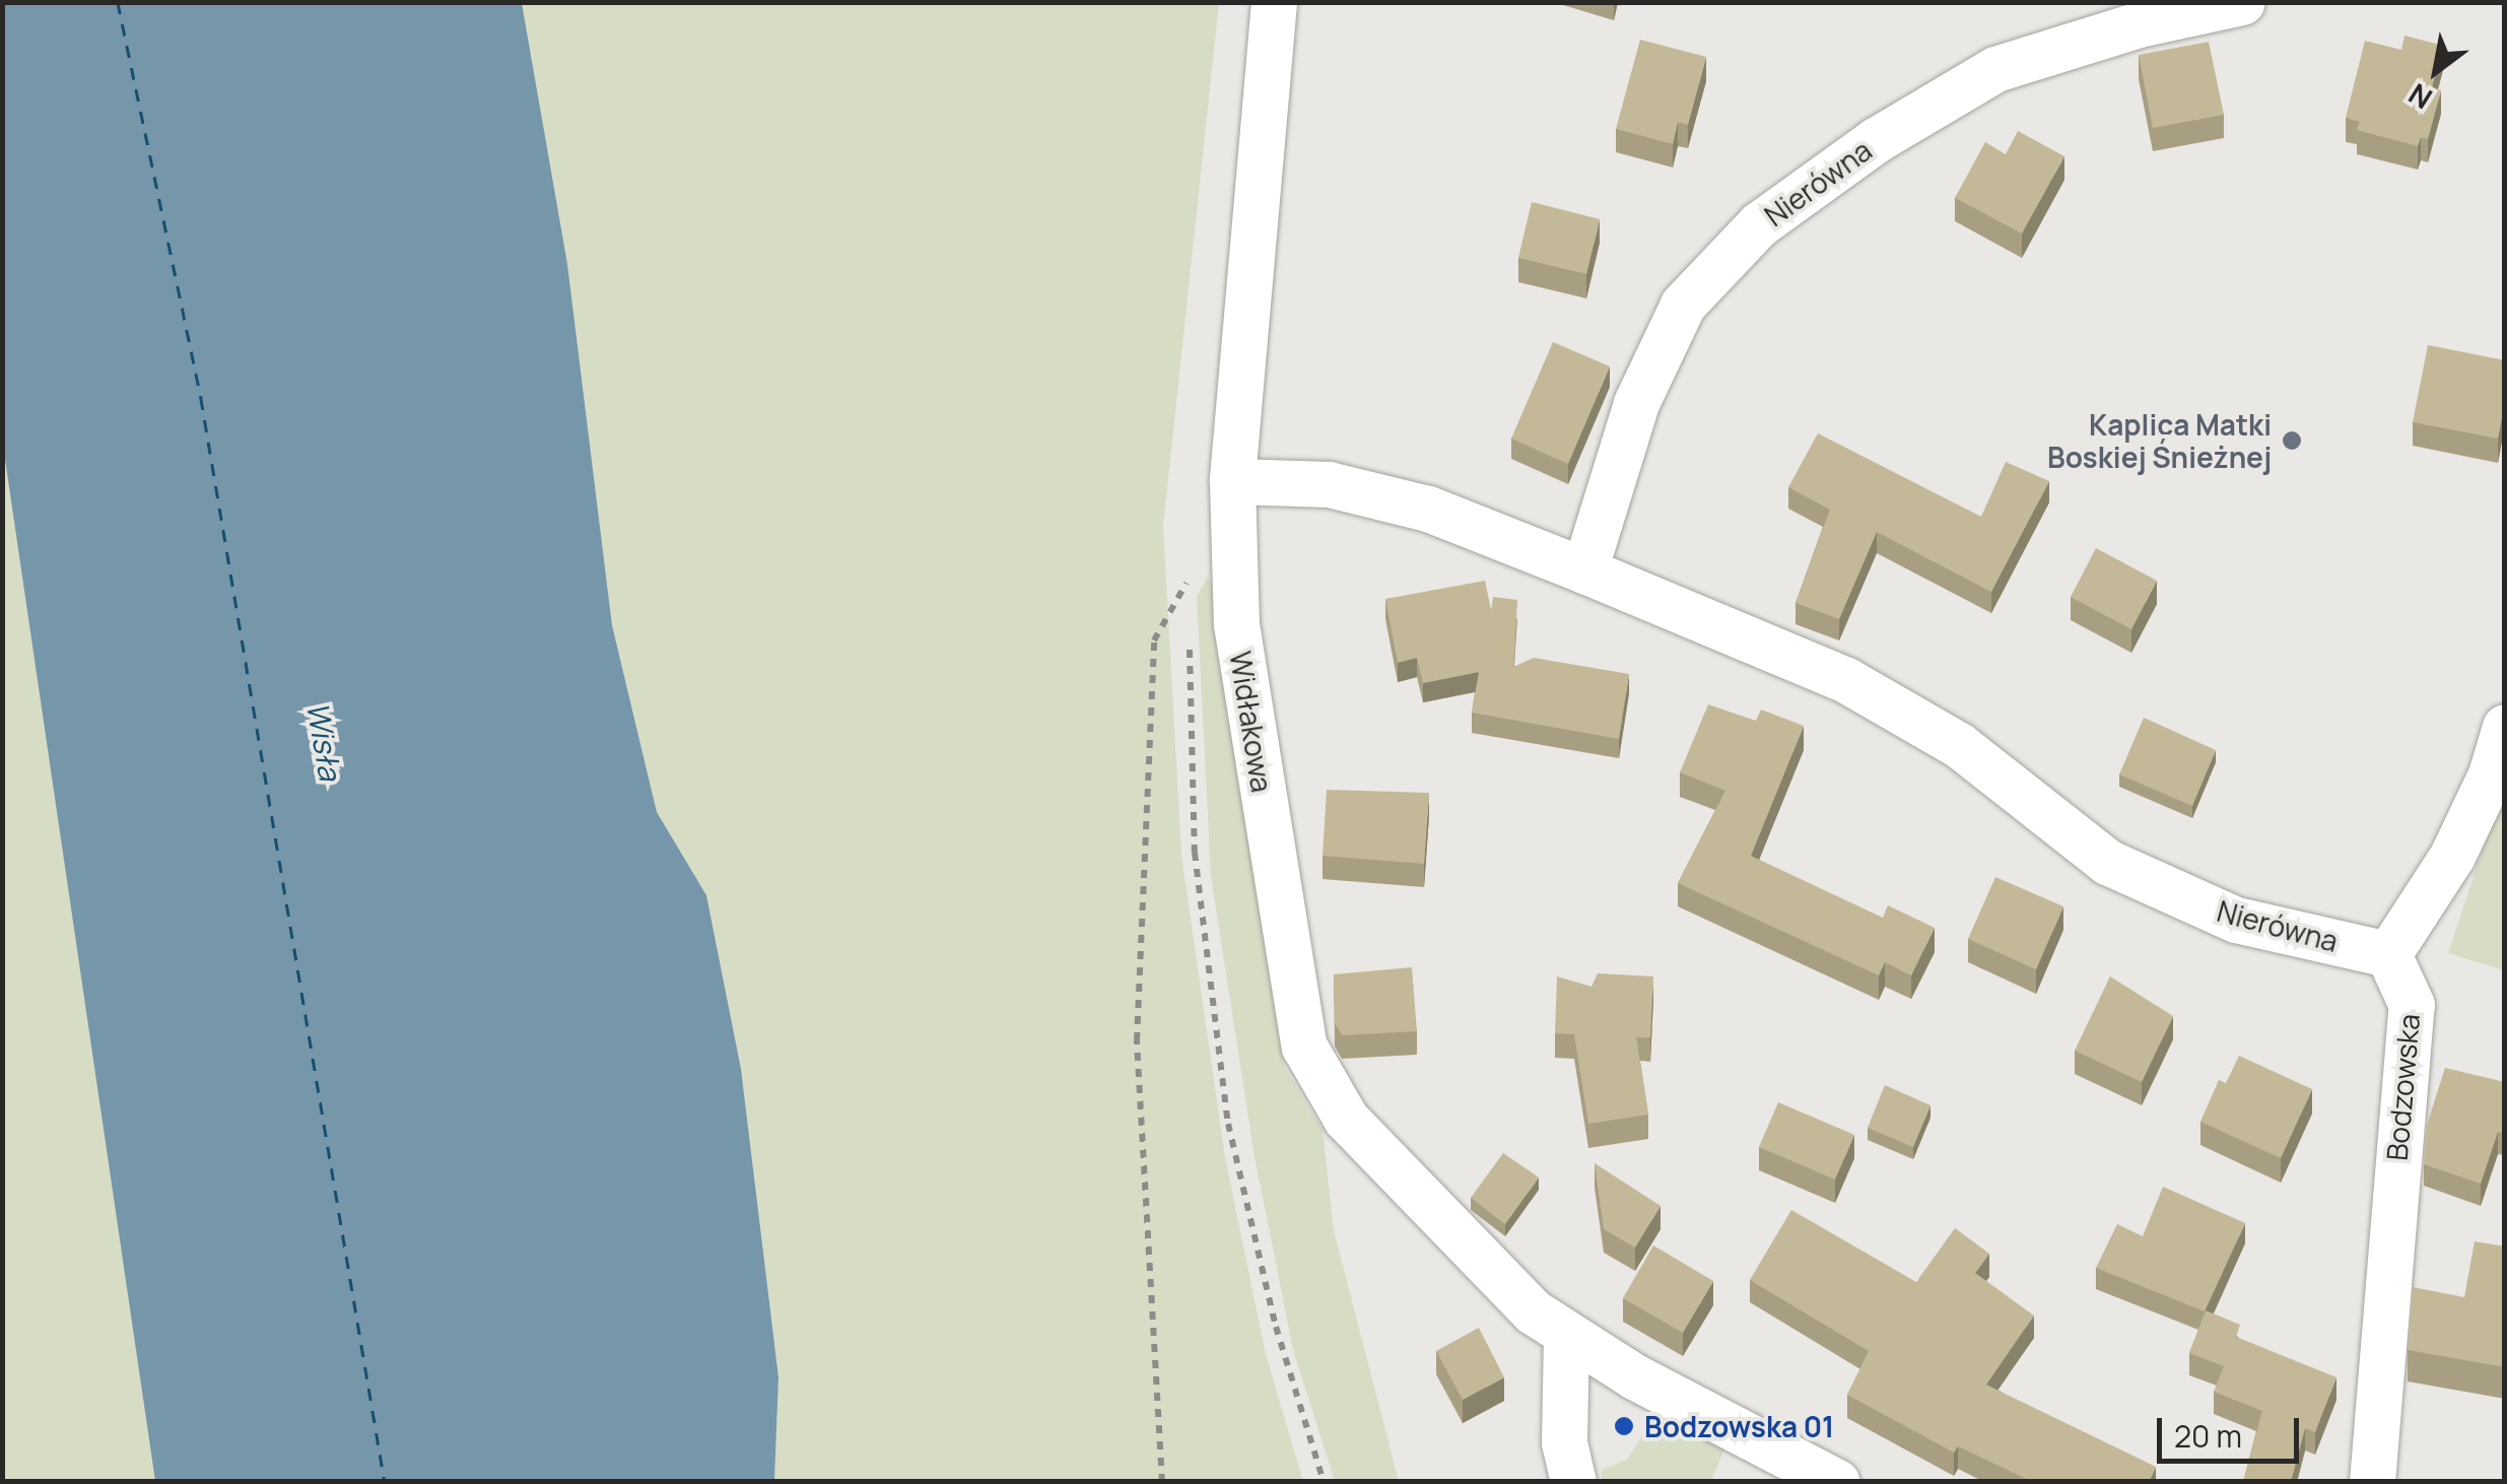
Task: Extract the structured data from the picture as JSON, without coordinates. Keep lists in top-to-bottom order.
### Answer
{
  "streets": {
    "street": ["Nierówna", "Widłakowa", "Bodzowska"]
  },
  "crossings": [
    ["Nierówna", "Widłakowa"],
    ["Nierówna", "Bodzowska"]
  ],
  "water": ["Wisła"],
  "places": ["Kaplica Matki Boskiej Śnieżnej", "Bodzowska 01"],
  "scale_bar": "20 m",
  "north": "bottom left"
}
